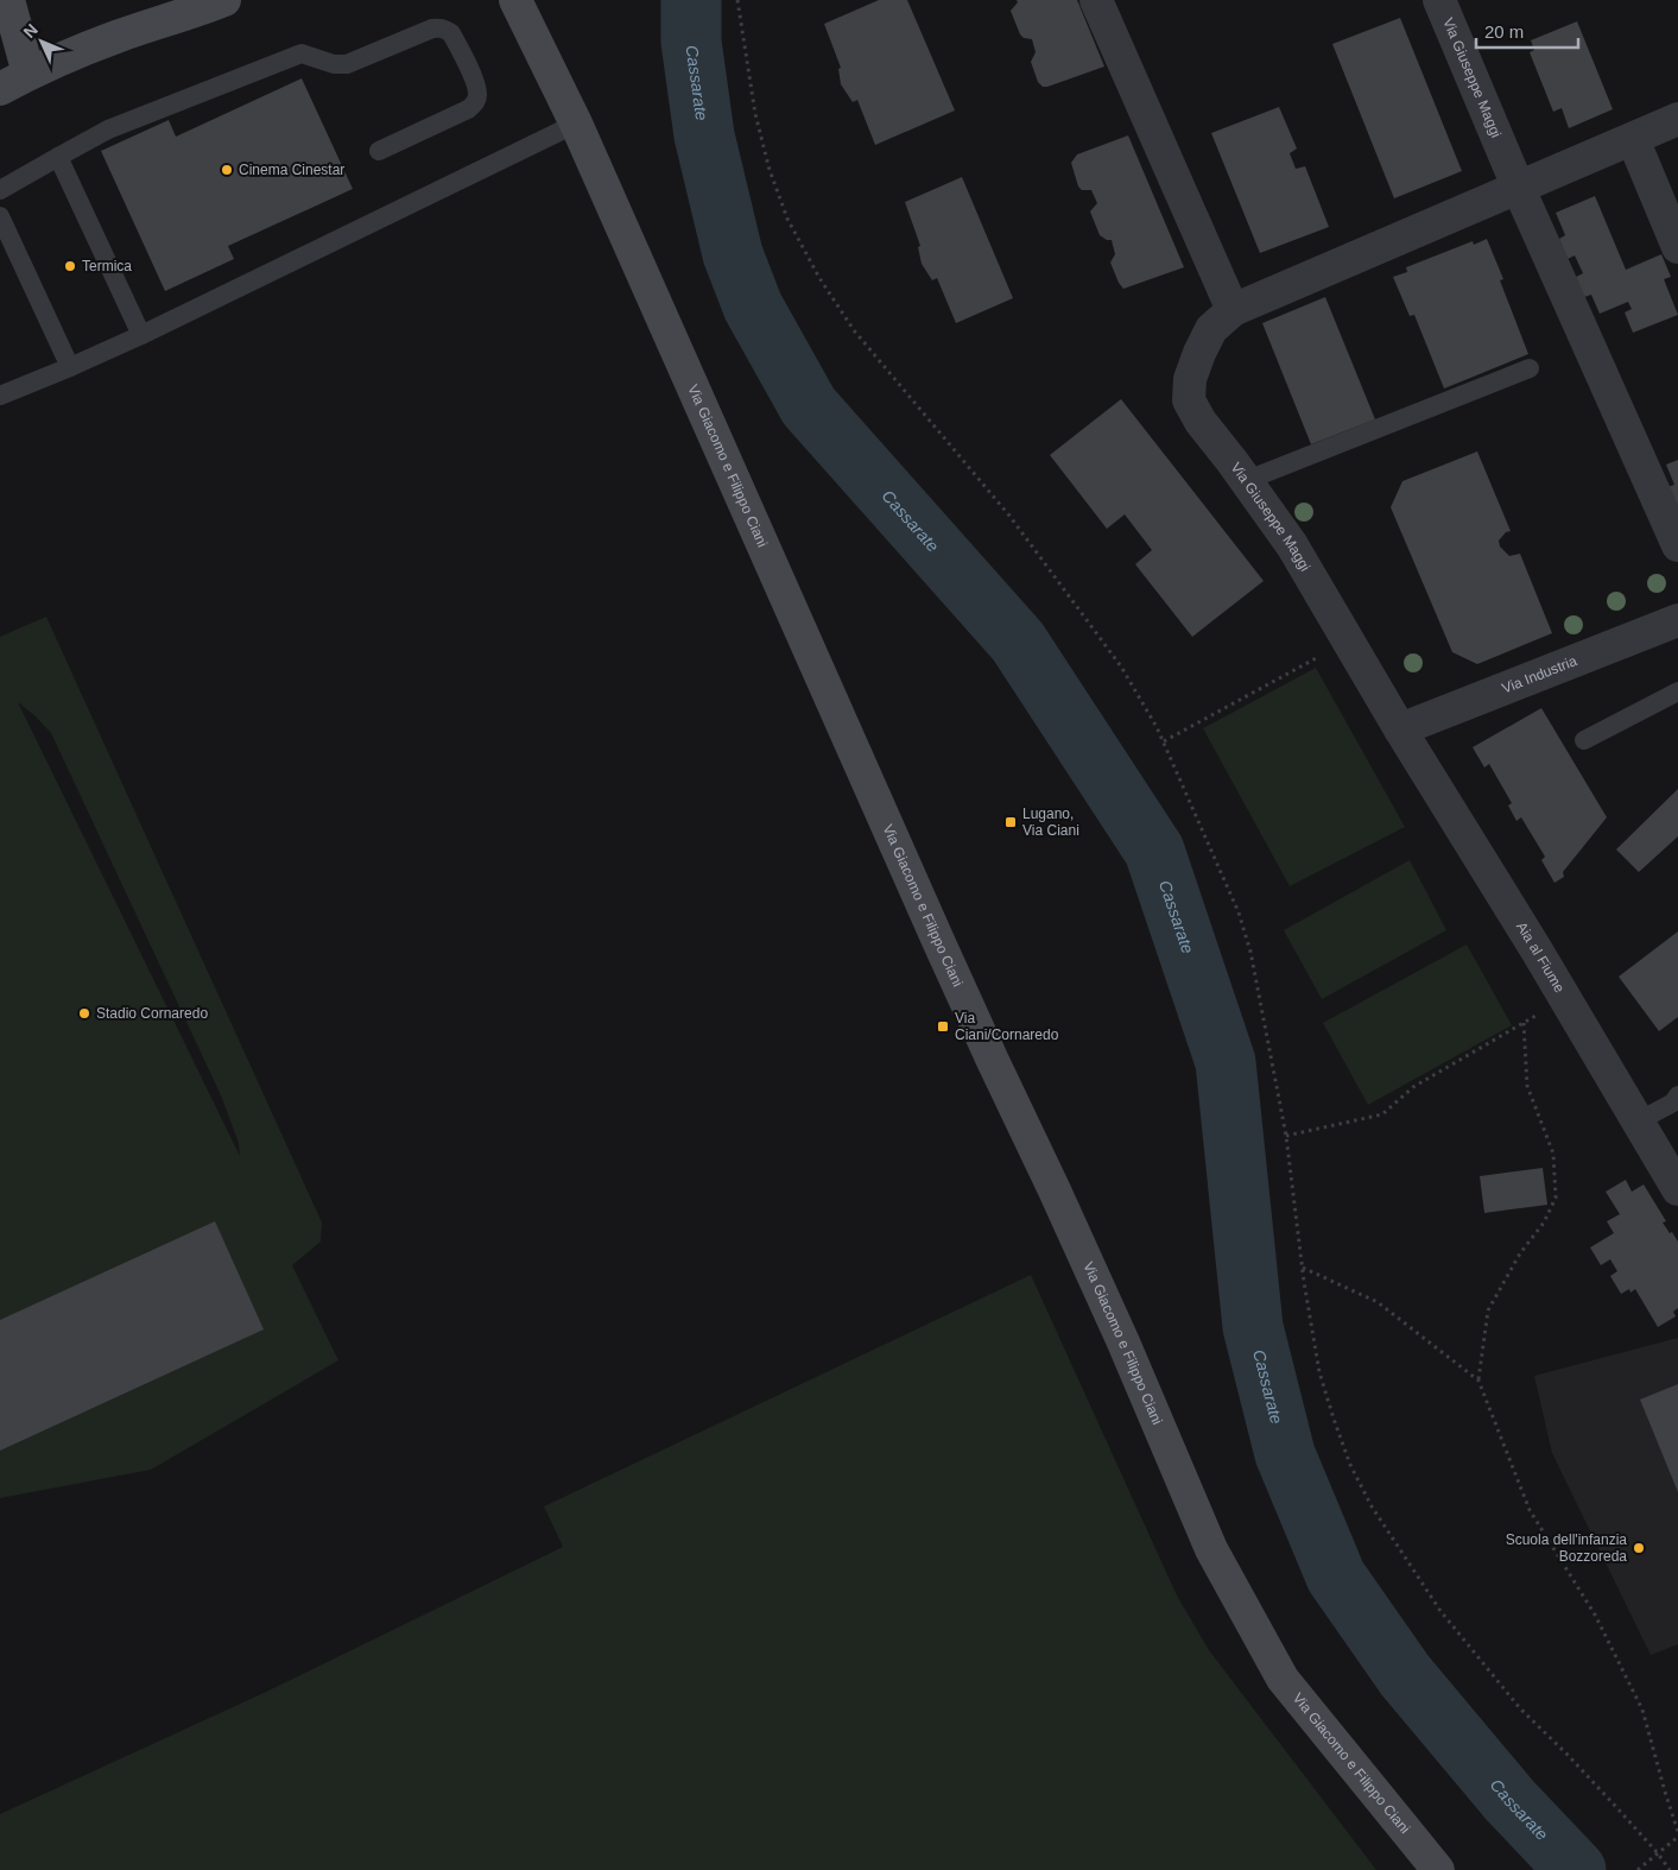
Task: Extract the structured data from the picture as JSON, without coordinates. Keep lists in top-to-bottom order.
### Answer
{
  "streets": {
    "main road": ["Via Giacomo e Filippo Ciani"],
    "street": ["Via Giuseppe Maggi", "Via Industria", "Aia al Fiume"]
  },
  "crossings": [
    ["Via Giuseppe Maggi", "Via Industria"],
    ["Via Giuseppe Maggi", "Aia al Fiume"],
    ["Via Industria", "Aia al Fiume"]
  ],
  "water": ["Cassarate"],
  "places": {
    "other": [
      "Cinema Cinestar",
      "Termica",
      "Stadio Cornaredo",
      "Scuola dell'infanzia Bozzoreda"
    ],
    "transit": ["Lugano, Via Ciani", "Via Ciani/Cornaredo"]
  },
  "scale_bar": "20 m",
  "north": "top left"
}
